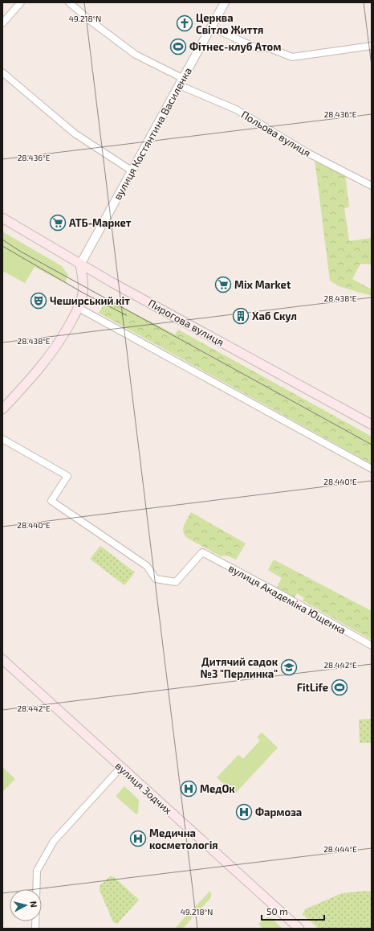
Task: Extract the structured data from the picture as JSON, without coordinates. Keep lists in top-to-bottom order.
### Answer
{
  "streets": {
    "main road": ["Пирогова вулиця", "вулиця Зодчих"],
    "street": ["вулиця Костянтина Василенка", "Польова вулиця", "вулиця Академіка Ющенка"]
  },
  "crossings": [
    ["вулиця Костянтина Василенка", "Польова вулиця"],
    ["вулиця Костянтина Василенка", "Пирогова вулиця"]
  ],
  "places": {
    "church": ["Церква Світло Життя"],
    "sports": ["Фітнес-клуб Атом", "FitLife"],
    "supermarket": ["АТБ-Маркет", "Mix Market"],
    "theatre": ["Чеширський кіт"],
    "building": ["Хаб Скул"],
    "school or university": ["Дитячий садок №3 \"Перлинка\""],
    "hospital": ["МедОк", "Фармоза", "Медична косметологія"]
  },
  "scale_bar": "50 m",
  "north": "right",
  "coordinates": [
    "49.218°N",
    "28.436°E",
    "28.438°E",
    "28.440°E",
    "28.442°E",
    "28.444°E"
  ]
}
